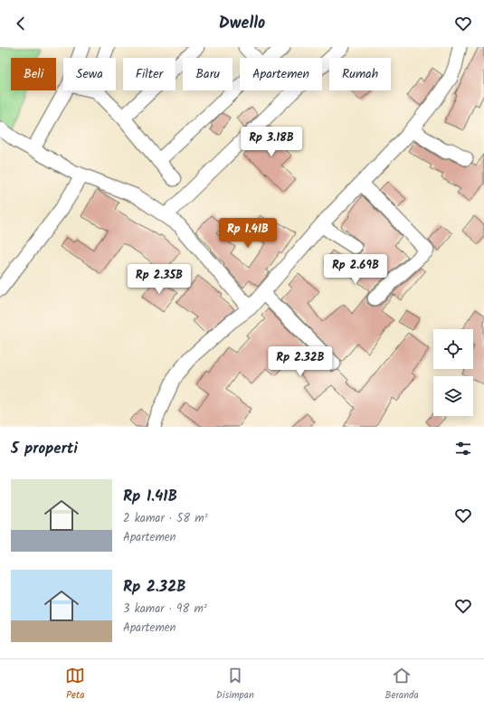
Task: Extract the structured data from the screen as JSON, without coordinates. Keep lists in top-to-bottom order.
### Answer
{
  "page": {
    "header": "Dwello",
    "chip": [
      "Beli",
      "Sewa",
      "Filter",
      "Baru",
      "Apartemen",
      "Rumah"
    ],
    "price": [
      "Rp 3.18B",
      "Rp 1.41B",
      "Rp 2.69B",
      "Rp 2.35B",
      "Rp 2.32B"
    ],
    "heading": "5 properti",
    "list": [
      {
        "name": "Rp 1.41B",
        "note": "2 kamar · 58 m² · Apartemen"
      },
      {
        "name": "Rp 2.32B",
        "note": "3 kamar · 98 m² · Apartemen"
      }
    ],
    "tabs": ["Peta", "Disimpan", "Beranda"]
  }
}
